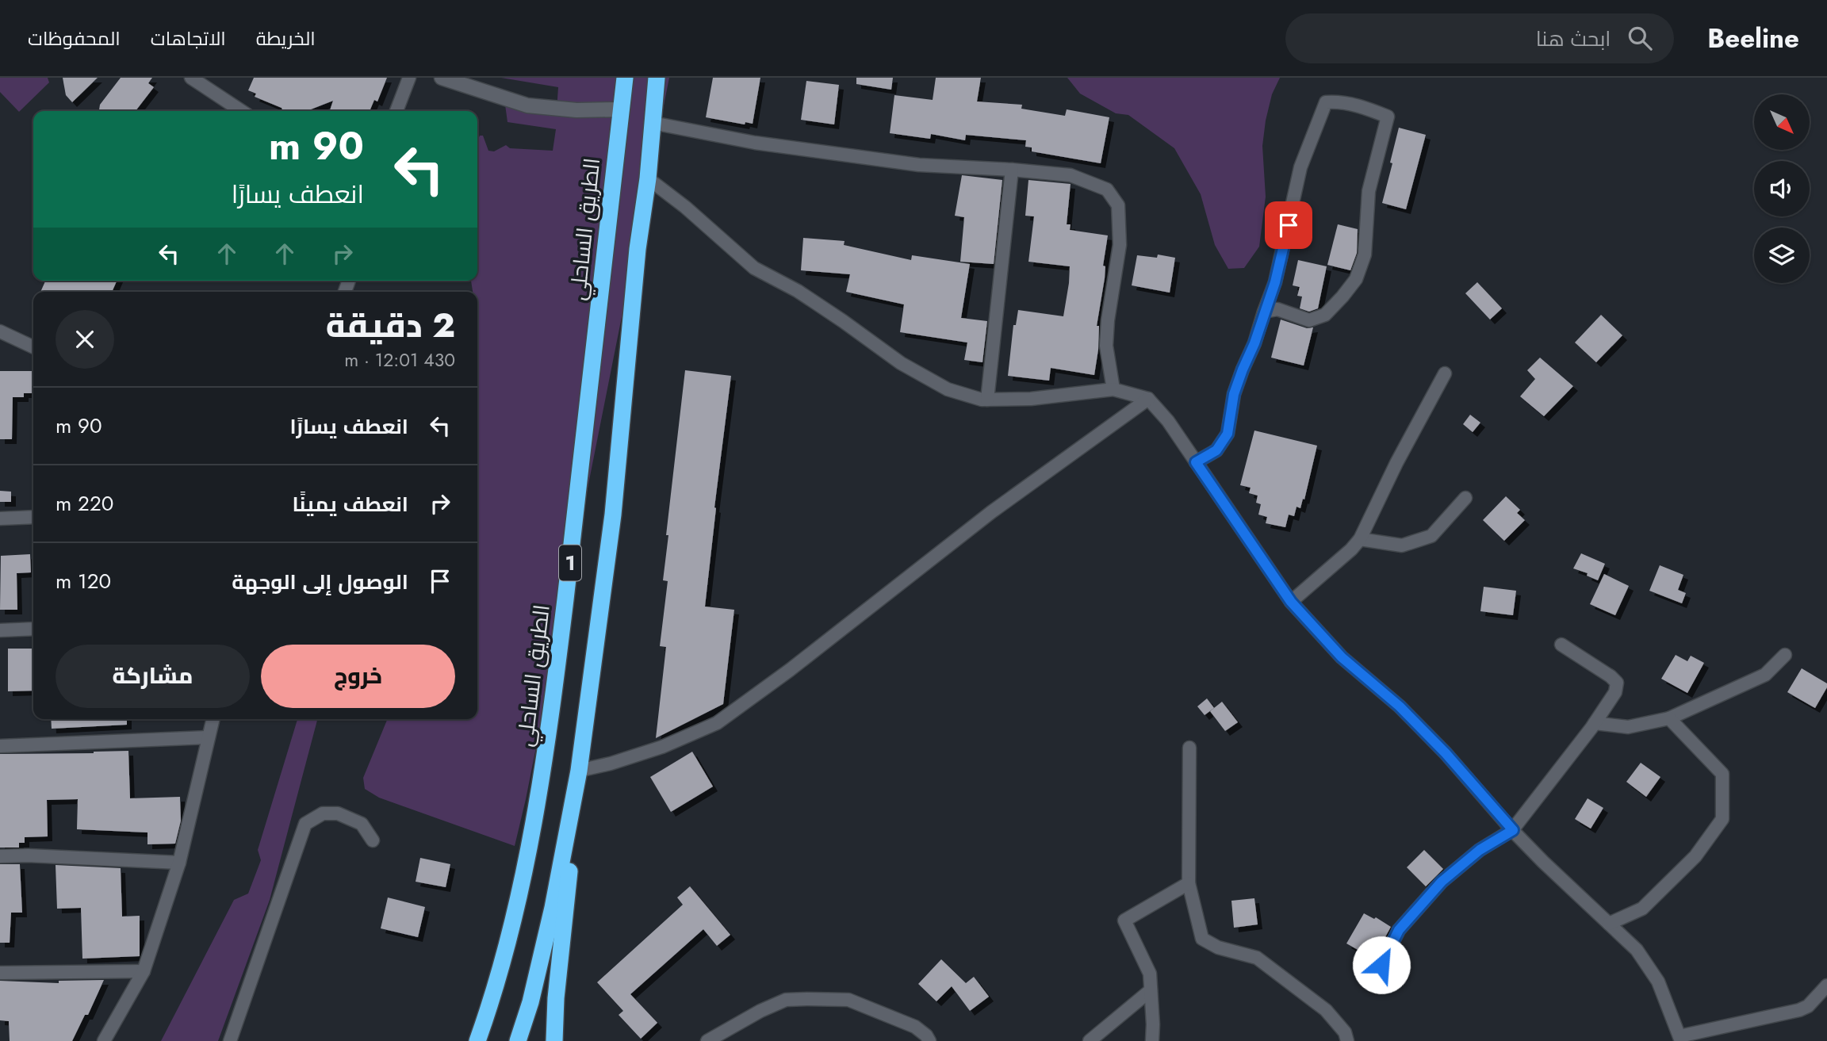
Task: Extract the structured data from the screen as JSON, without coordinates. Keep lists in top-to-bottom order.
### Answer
{
  "streets": {
    "highway": ["الطريق الساحلي", "1"]
  },
  "north": "bottom right",
  "page": {
    "header": "Beeline",
    "search": "ابحث هنا",
    "nav": ["الخريطة", "الاتجاهات", "المحفوظات"],
    "turn": ["90 m", "انعطف يسارًا"],
    "heading": ["2 دقيقة", "430 m · 12:01"],
    "list": [
      {
        "name": "انعطف يسارًا",
        "value": "90 m"
      },
      {
        "name": "انعطف يمينًا",
        "value": "220 m"
      },
      {
        "name": "الوصول إلى الوجهة",
        "value": "120 m"
      }
    ],
    "buttons": ["خروج", "مشاركة"]
  }
}
